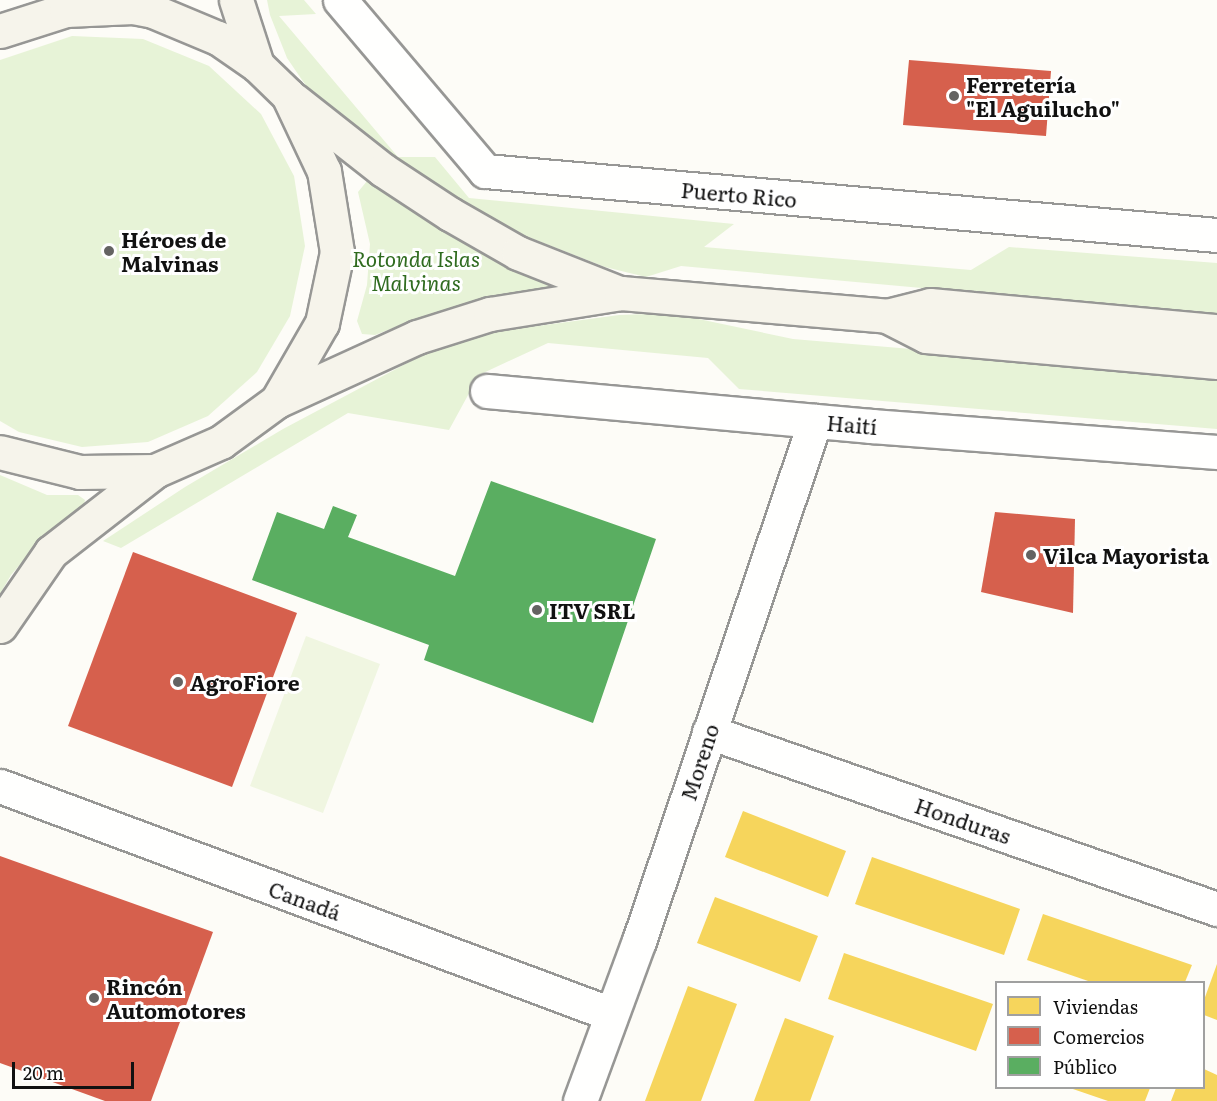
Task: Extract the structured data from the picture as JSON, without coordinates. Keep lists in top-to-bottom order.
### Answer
{
  "streets": {
    "street": [
      "Puerto Rico",
      "Haití",
      "Moreno",
      "Honduras",
      "Canadá"
    ]
  },
  "crossings": [
    ["Haití", "Moreno"],
    ["Moreno", "Honduras"],
    ["Moreno", "Canadá"]
  ],
  "parks": ["Rotonda Islas Malvinas"],
  "places": [
    "Ferretería \"El Aguilucho\"",
    "Héroes de Malvinas",
    "Vilca Mayorista",
    "ITV SRL",
    "AgroFiore",
    "Rincón Automotores"
  ],
  "legend": ["Viviendas", "Comercios", "Público"],
  "scale_bar": "20 m"
}
